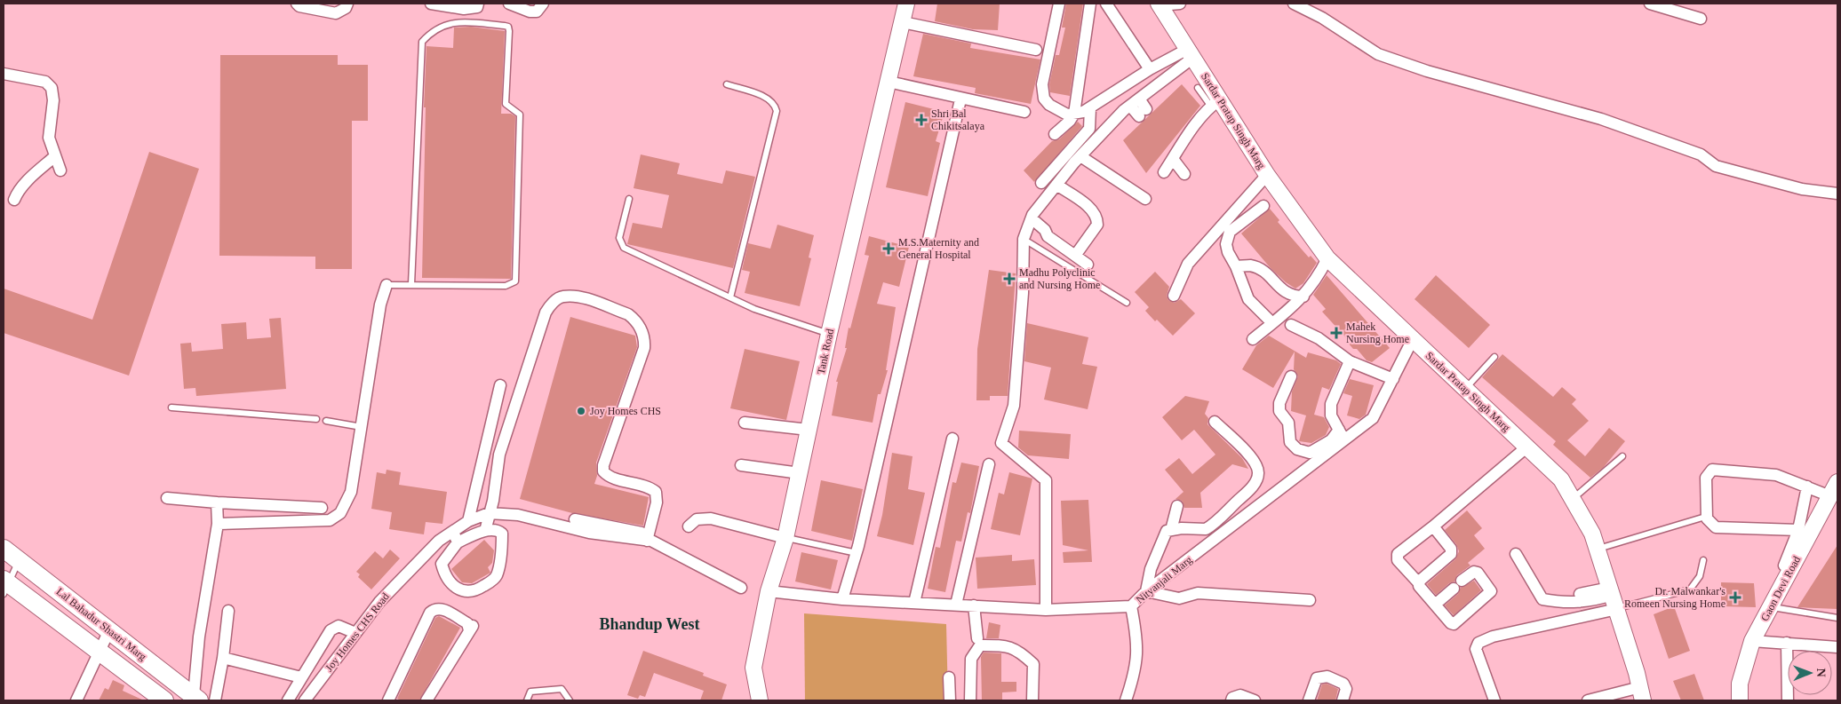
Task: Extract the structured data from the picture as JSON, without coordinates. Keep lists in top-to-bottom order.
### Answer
{
  "streets": {
    "main road": ["Lal Bahadur Shastri Marg"],
    "street": [
      "Sardar Pratap Singh Marg",
      "Tank Road",
      "Nityanjali Marg",
      "Gaon Devi Road",
      "Joy Homes CHS Road"
    ]
  },
  "crossings": [
    ["Sardar Pratap Singh Marg", "Nityanjali Marg"],
    ["Tank Road", "Nityanjali Marg"]
  ],
  "districts": ["Bhandup West"],
  "places": {
    "health": [
      "Shri Bal Chikitsalaya",
      "M.S.Maternity and General Hospital",
      "Madhu Polyclinic and Nursing Home",
      "Mahek Nursing Home",
      "Dr. Malwankar's Romeen Nursing Home"
    ],
    "other": ["Joy Homes CHS"]
  },
  "north": "right"
}
